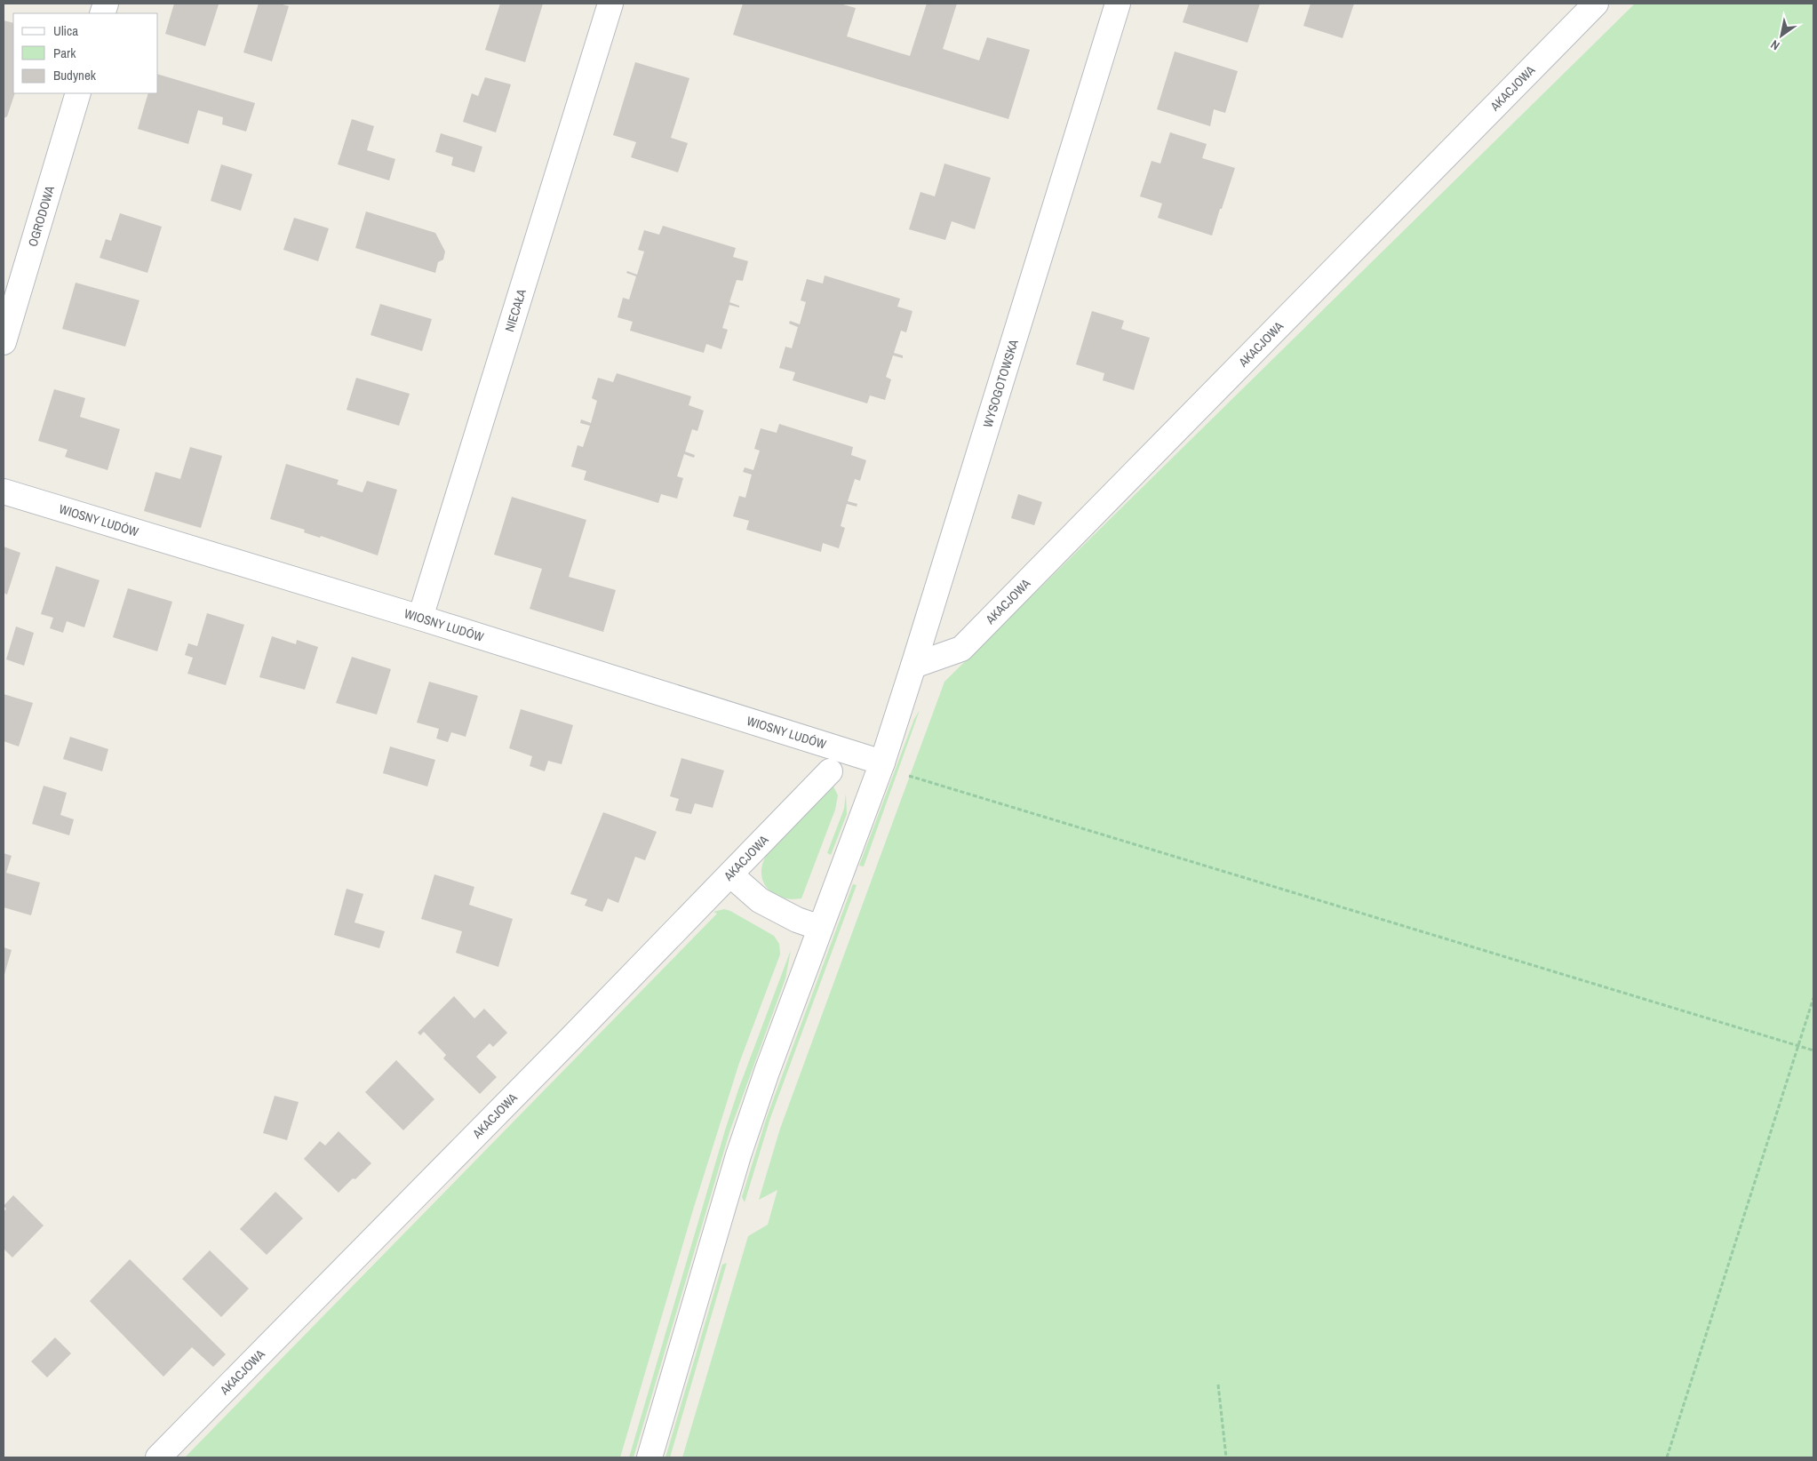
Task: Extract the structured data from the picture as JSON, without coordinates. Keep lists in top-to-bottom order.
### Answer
{
  "streets": {
    "street": [
      "AKACJOWA",
      "OGRODOWA",
      "NIECAŁA",
      "WYSOGOTOWSKA",
      "WIOSNY LUDÓW"
    ]
  },
  "crossings": [
    ["AKACJOWA", "WYSOGOTOWSKA"],
    ["NIECAŁA", "WIOSNY LUDÓW"],
    ["WYSOGOTOWSKA", "WIOSNY LUDÓW"]
  ],
  "legend": ["Ulica", "Park", "Budynek"],
  "north": "bottom left"
}
